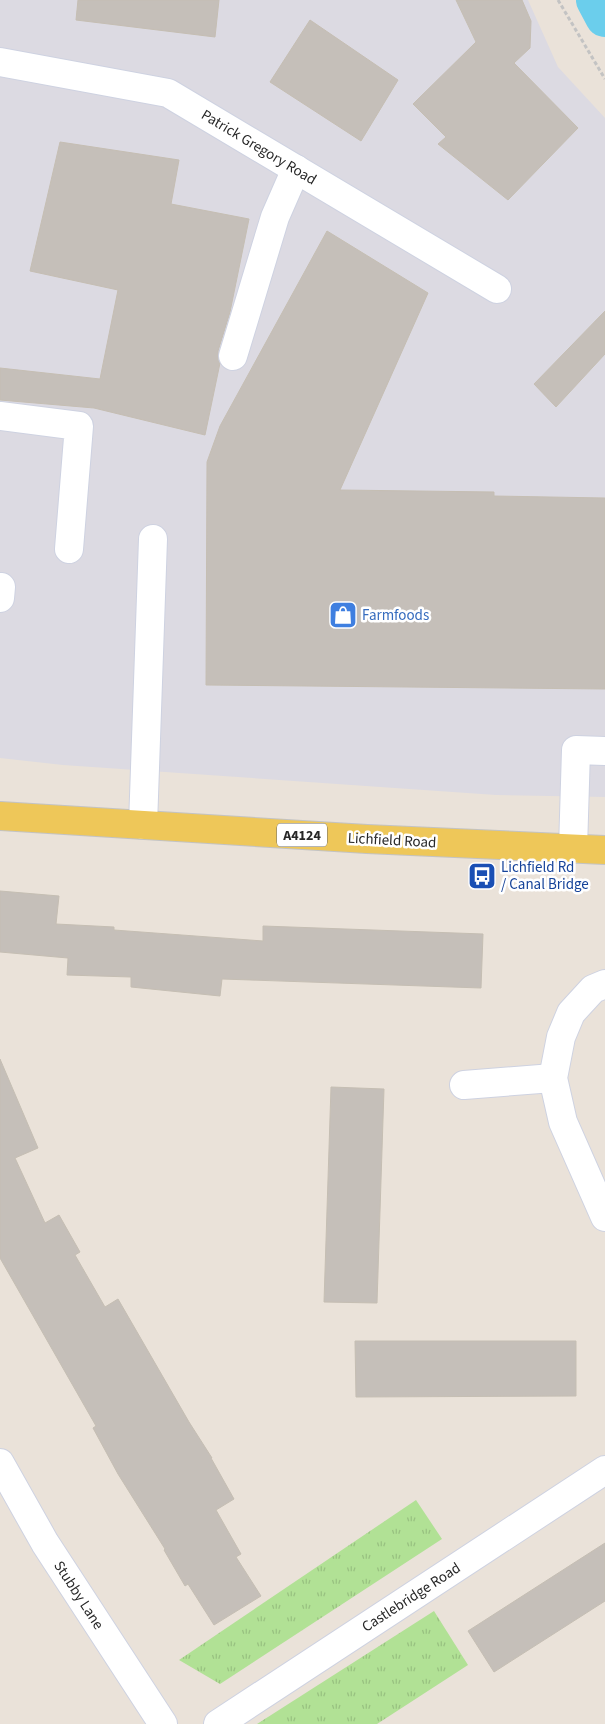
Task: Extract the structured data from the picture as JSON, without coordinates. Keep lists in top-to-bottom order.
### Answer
{
  "streets": {
    "main road": ["A4124", "Lichfield Road"],
    "street": ["Patrick Gregory Road", "Stubby Lane", "Castlebridge Road"]
  },
  "places": {
    "shop": ["Farmfoods"],
    "bus stop": ["Lichfield Rd / Canal Bridge"]
  }
}
